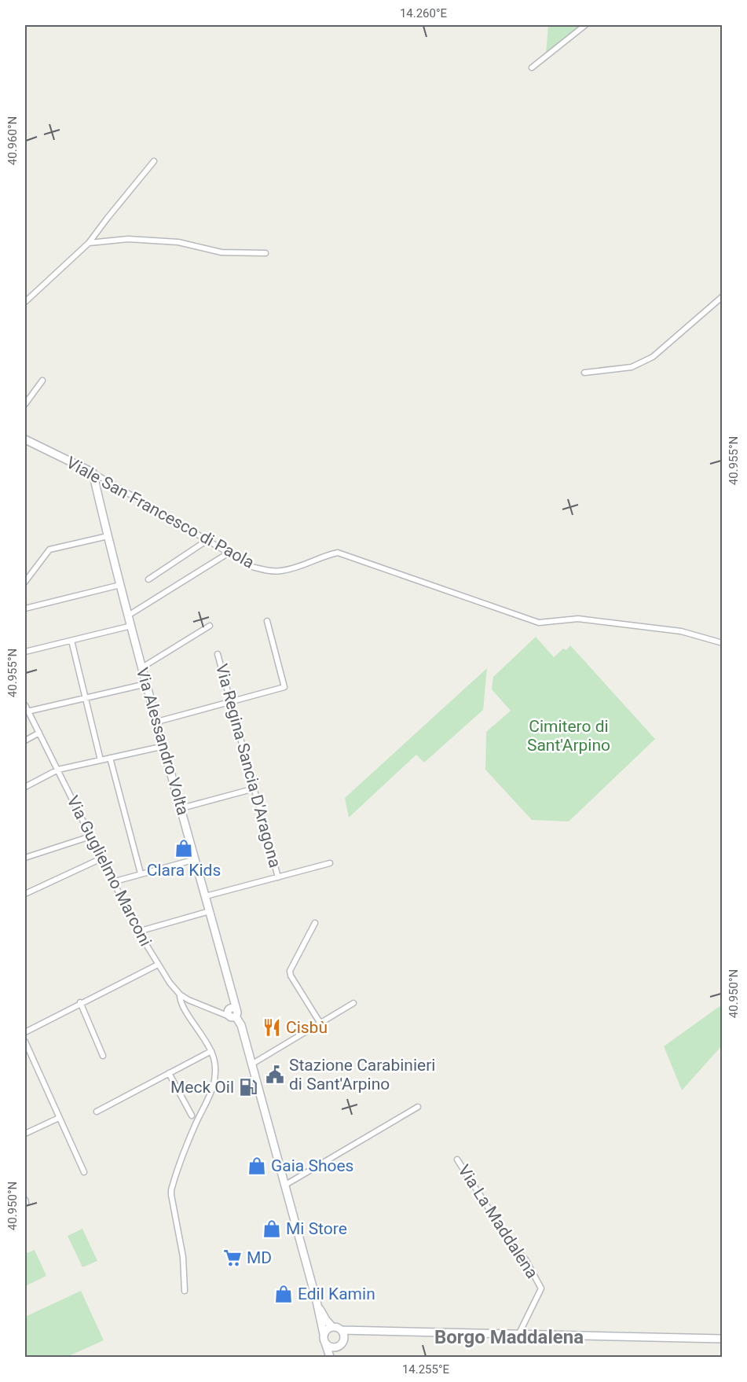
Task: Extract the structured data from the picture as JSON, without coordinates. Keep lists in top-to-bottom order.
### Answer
{
  "streets": {
    "street": [
      "Viale San Francesco di Paola",
      "Via Alessandro Volta",
      "Via Regina Sancia D'Aragona",
      "Via Guglielmo Marconi",
      "Via La Maddalena"
    ]
  },
  "crossings": [
    ["Viale San Francesco di Paola", "Via Alessandro Volta"],
    ["Via Alessandro Volta", "Via Guglielmo Marconi"]
  ],
  "districts": ["Borgo Maddalena"],
  "parks": ["Cimitero di Sant'Arpino"],
  "places": {
    "shop": [
      "Clara Kids",
      "Gaia Shoes",
      "Mi Store",
      "Edil Kamin"
    ],
    "restaurant": ["Cisbù"],
    "public building": ["Stazione Carabinieri di Sant'Arpino"],
    "fuel station": ["Meck Oil"],
    "supermarket": ["MD"]
  },
  "coordinates": [
    "14.260°E",
    "40.960°N",
    "40.955°N",
    "40.950°N",
    "14.255°E"
  ]
}
